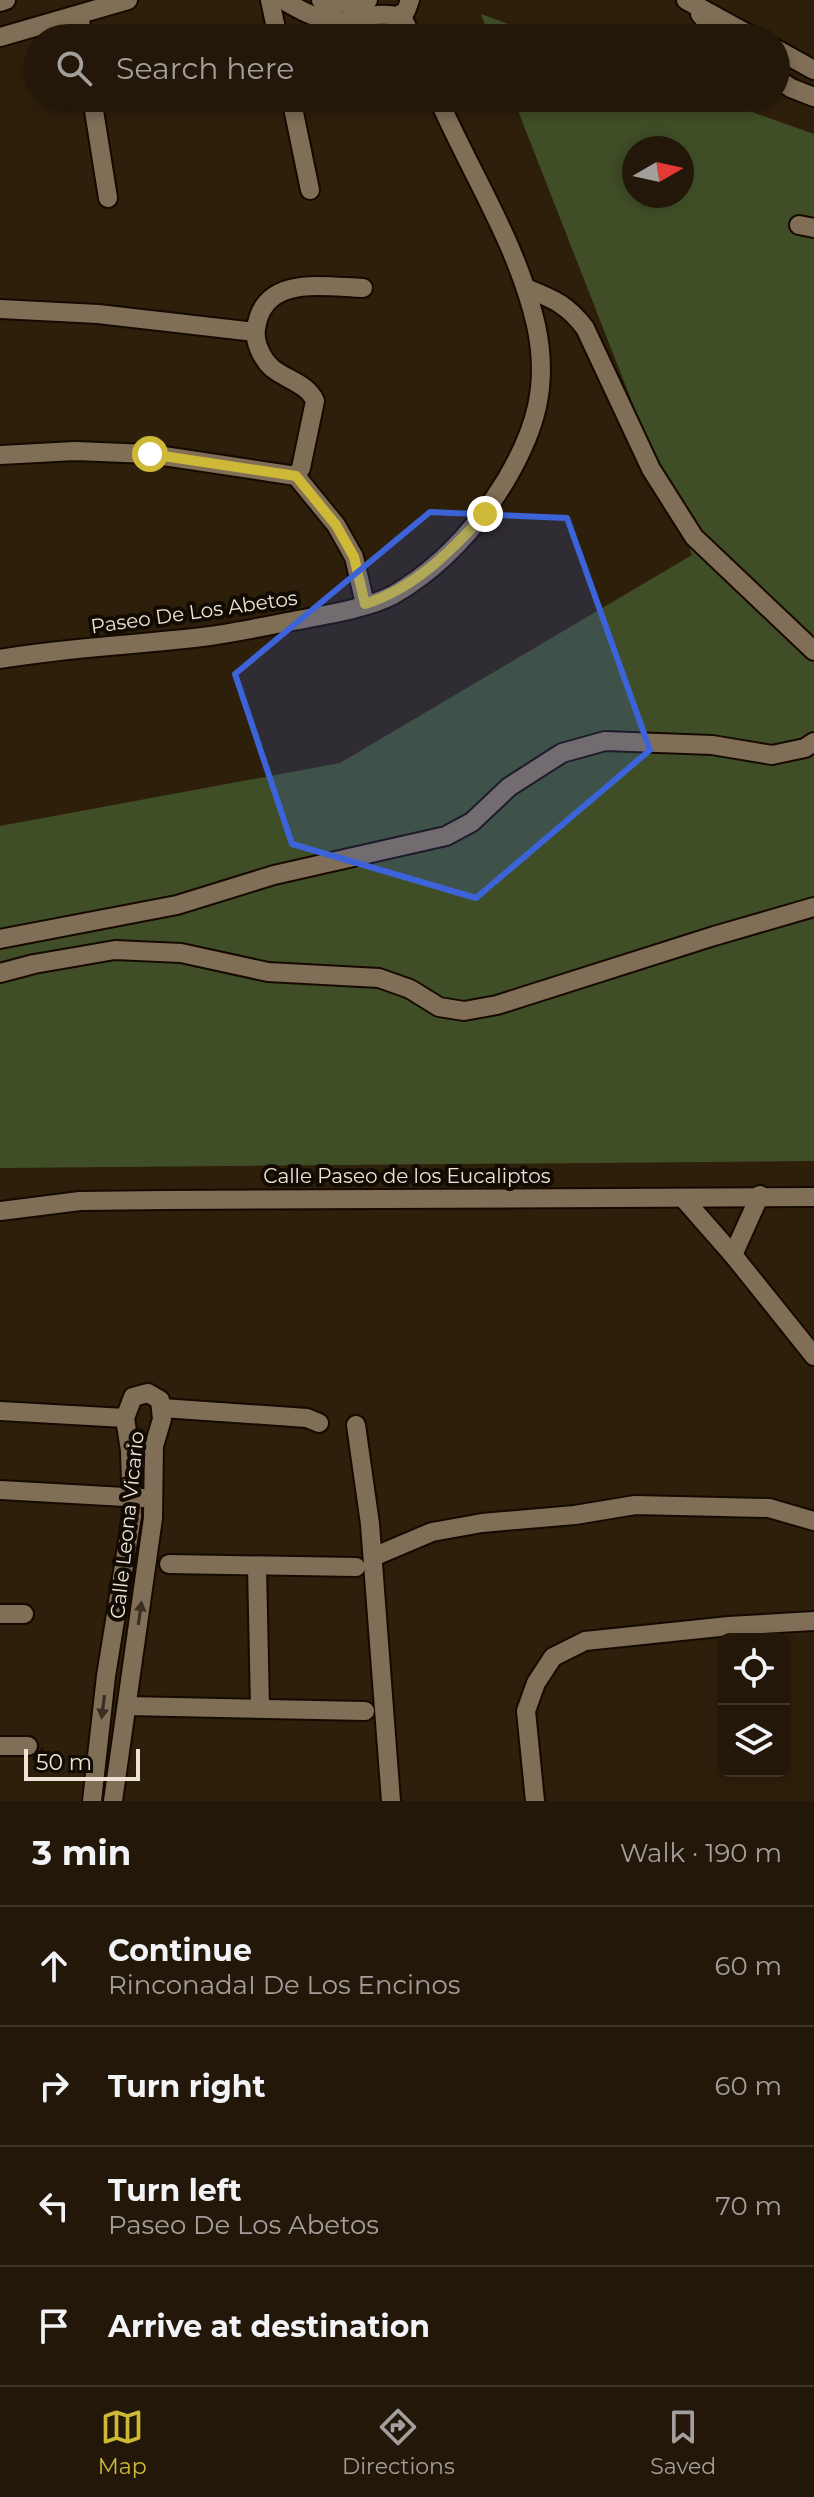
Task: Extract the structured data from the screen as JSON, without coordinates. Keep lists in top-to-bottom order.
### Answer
{
  "streets": {
    "street": ["Paseo De Los Abetos", "Calle Paseo de los Eucaliptos", "Calle Leona Vicario"]
  },
  "scale_bar": "50 m",
  "north": "right",
  "page": {
    "search": "Search here",
    "scale": "50 m",
    "heading": ["3 min", "Walk · 190 m"],
    "list": [
      ["Continue", "RinconadaI De Los Encinos", "60 m"],
      ["Turn right", "60 m"],
      ["Turn left", "Paseo De Los Abetos", "70 m"],
      "Arrive at destination"
    ],
    "nav": ["Map", "Directions", "Saved"]
  }
}
